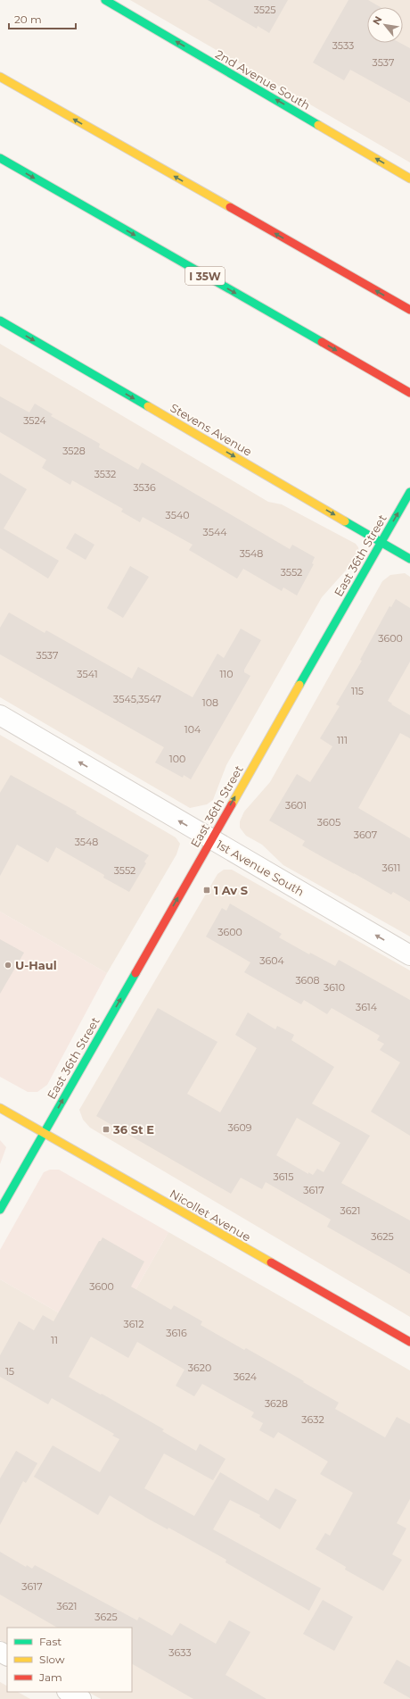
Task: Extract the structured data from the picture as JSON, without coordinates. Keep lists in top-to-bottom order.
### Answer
{
  "streets": {
    "main road": [
      "2nd Avenue South",
      "I 35W",
      "Stevens Avenue",
      "East 36th Street",
      "Nicollet Avenue"
    ],
    "street": ["1st Avenue South"]
  },
  "crossings": [
    ["Stevens Avenue", "East 36th Street"],
    ["East 36th Street", "1st Avenue South"],
    ["East 36th Street", "Nicollet Avenue"]
  ],
  "one_way": [
    "2nd Avenue South",
    "Stevens Avenue",
    "East 36th Street",
    "1st Avenue South"
  ],
  "places": {
    "transit": ["1 Av S", "36 St E"],
    "other": ["U-Haul"]
  },
  "house_numbers": [
    "3525",
    "3533",
    "3537",
    "3524",
    "3528",
    "3532",
    "3536",
    "3540",
    "3544",
    "3548",
    "3552",
    "3600",
    "3537",
    "3541",
    "110",
    "115",
    "3545,3547",
    "108",
    "104",
    "111",
    "100",
    "3601",
    "3605",
    "3607",
    "3548",
    "3611",
    "3552",
    "3600",
    "3604",
    "3608",
    "3610",
    "3614",
    "3609",
    "3615",
    "3617",
    "3621",
    "3625",
    "3600",
    "3612",
    "3616",
    "11",
    "3620",
    "15",
    "3624",
    "3628",
    "3632",
    "3617",
    "3621",
    "3625",
    "3633"
  ],
  "legend": ["Fast", "Slow", "Jam"],
  "scale_bar": "20 m",
  "north": "top left"
}
